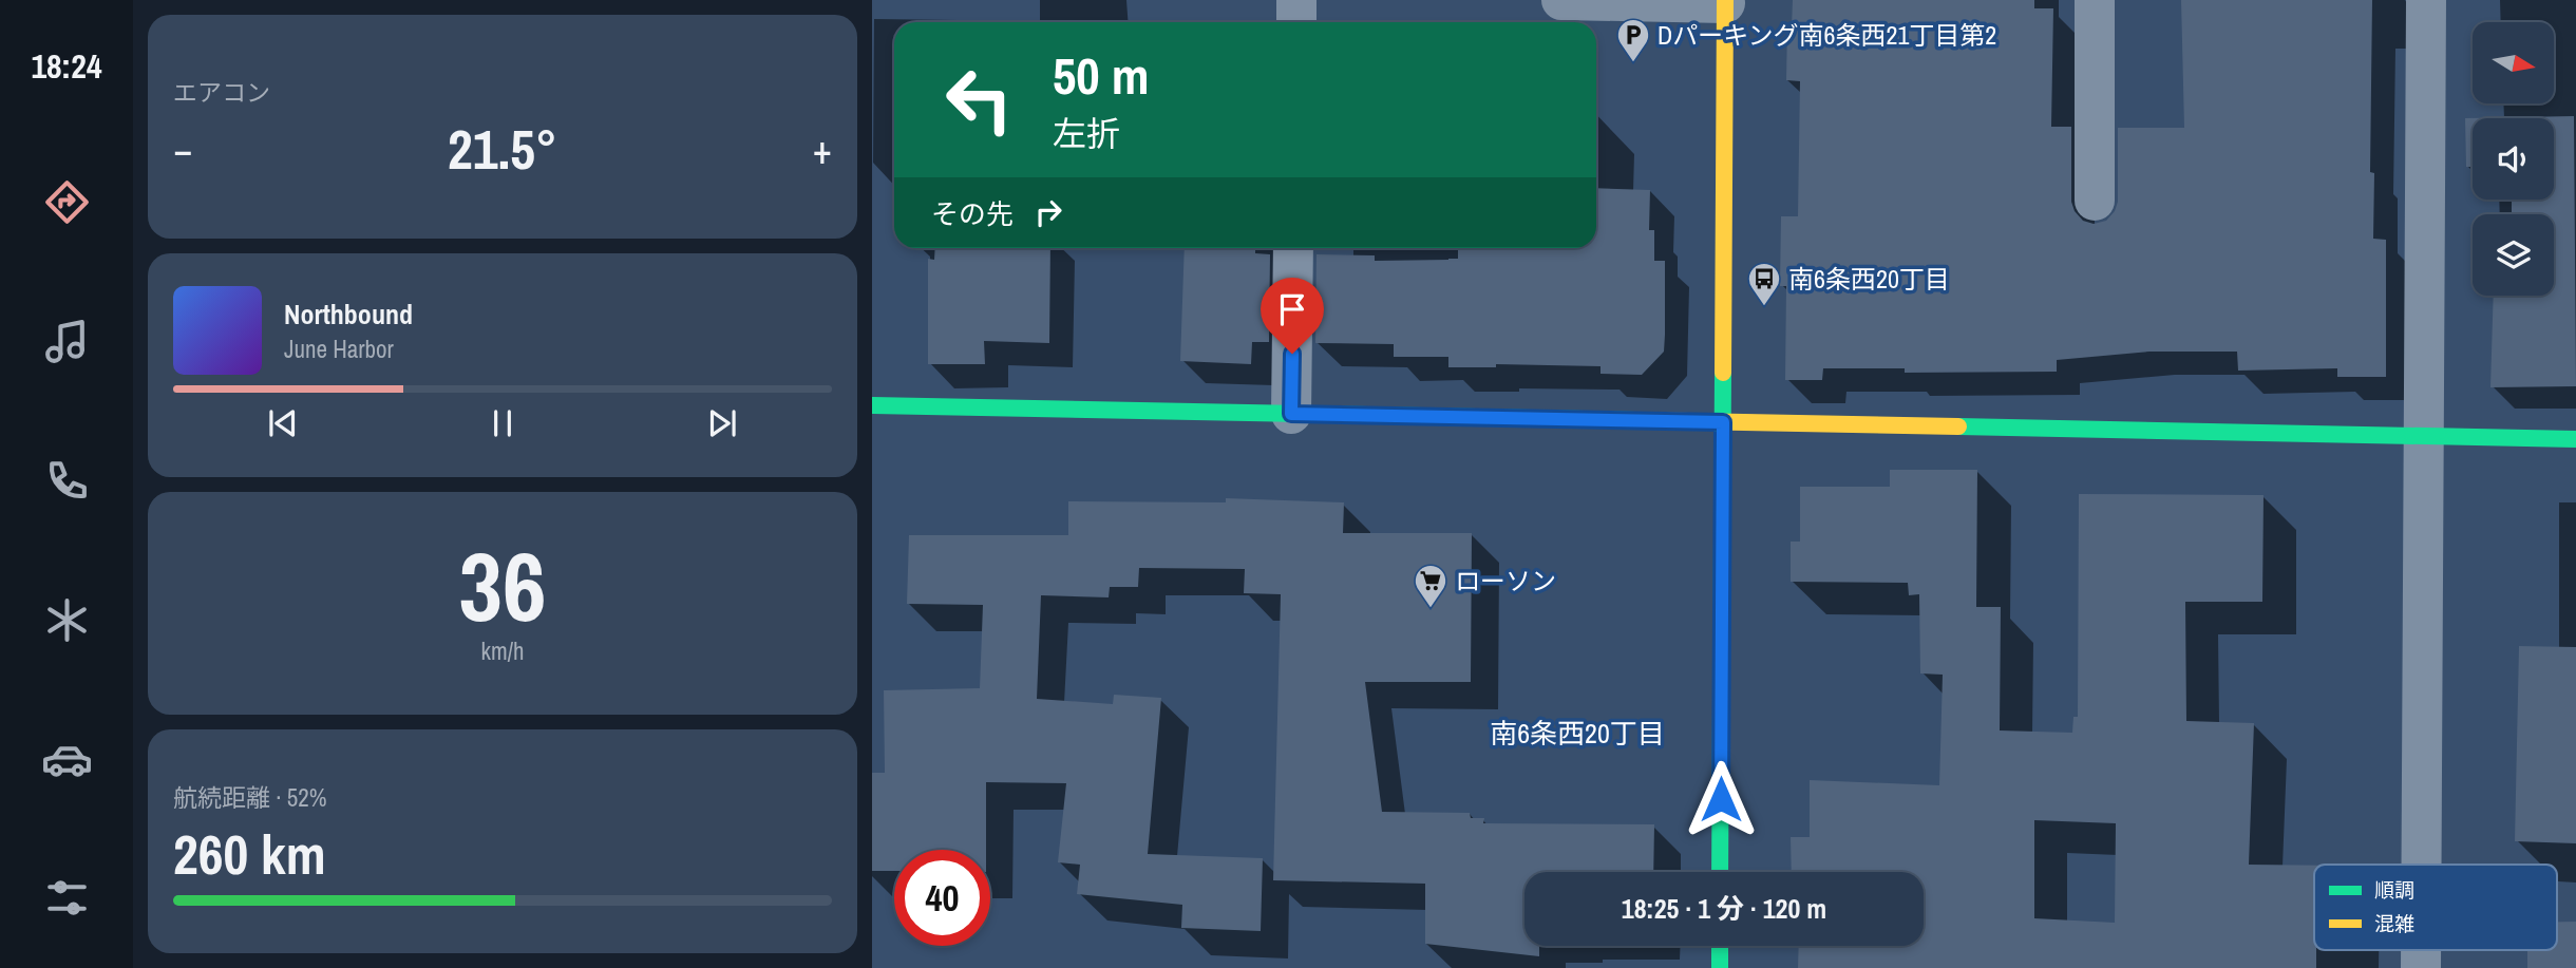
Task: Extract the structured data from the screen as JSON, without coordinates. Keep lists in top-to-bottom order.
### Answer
{
  "districts": ["南6条西20丁目"],
  "places": {
    "parking": ["Dパーキング南6条西21丁目第2"],
    "bus stop": ["南6条西20丁目"],
    "supermarket": ["ローソン"]
  },
  "legend": ["順調", "混雑"],
  "north": "right",
  "page": {
    "tabs": "18:24",
    "tile": [
      "エアコン",
      ["36", "km/h"],
      ["航続距離 · 52%", "260 km"]
    ],
    "turn": ["50 m", "左折"],
    "heat": ["−", "21.5°", "+"],
    "then": "その先",
    "song": ["Northbound", "June Harbor"],
    "limit": "40",
    "trip": "18:25 · 1 分 · 120 m"
  }
}
